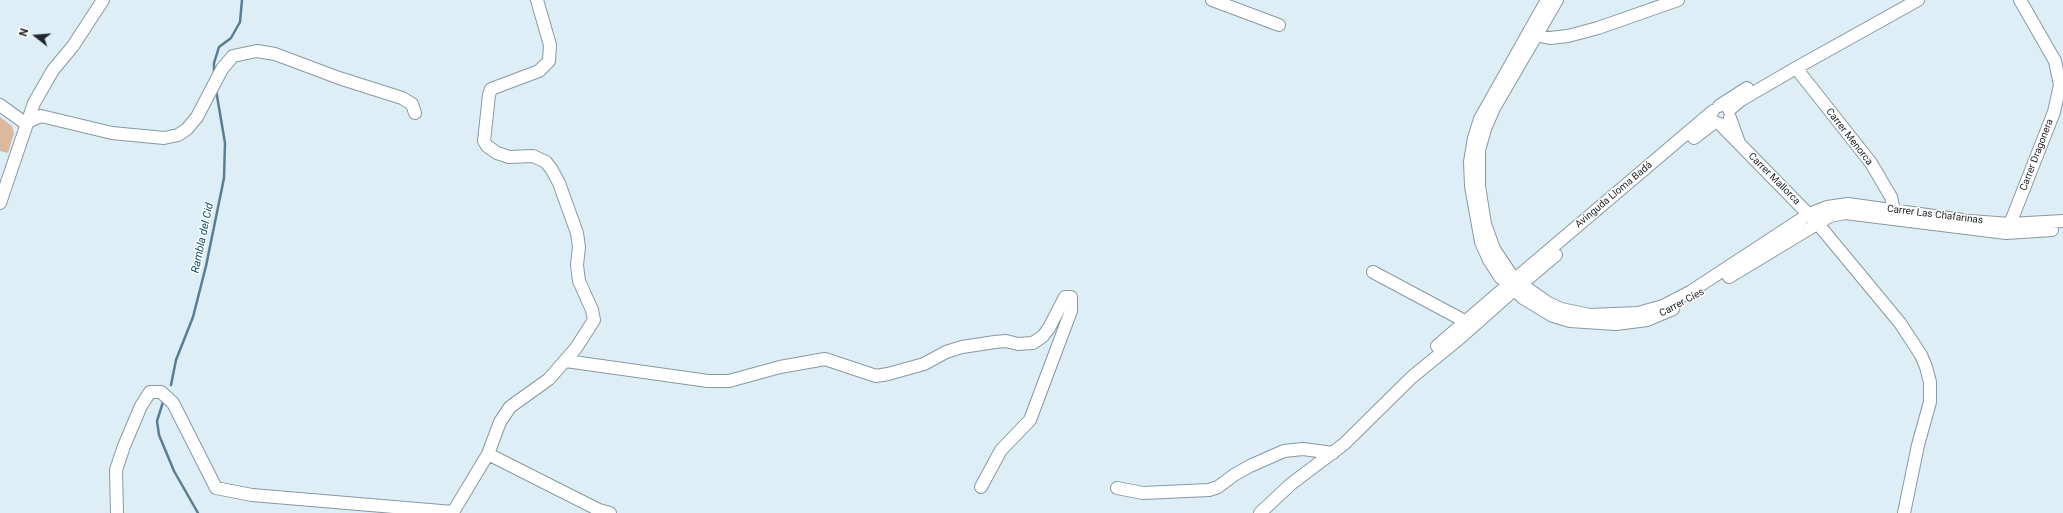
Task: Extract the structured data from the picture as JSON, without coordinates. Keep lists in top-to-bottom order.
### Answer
{
  "streets": {
    "street": [
      "Carrer Menorca",
      "Carrer Dragonera",
      "Carrer Mallorca",
      "Avinguda Lloma Badá",
      "Carrer Las Chafarinas",
      "Carrer Cíes"
    ]
  },
  "crossings": [
    ["Carrer Menorca", "Avinguda Lloma Badá"],
    ["Carrer Menorca", "Carrer Las Chafarinas"],
    ["Carrer Dragonera", "Carrer Las Chafarinas"],
    ["Carrer Mallorca", "Avinguda Lloma Badá"],
    ["Carrer Mallorca", "Carrer Las Chafarinas"],
    ["Carrer Mallorca", "Carrer Cíes"],
    ["Avinguda Lloma Badá", "Carrer Cíes"],
    ["Carrer Las Chafarinas", "Carrer Cíes"]
  ],
  "water": ["Rambla del Cid"],
  "north": "left"
}
